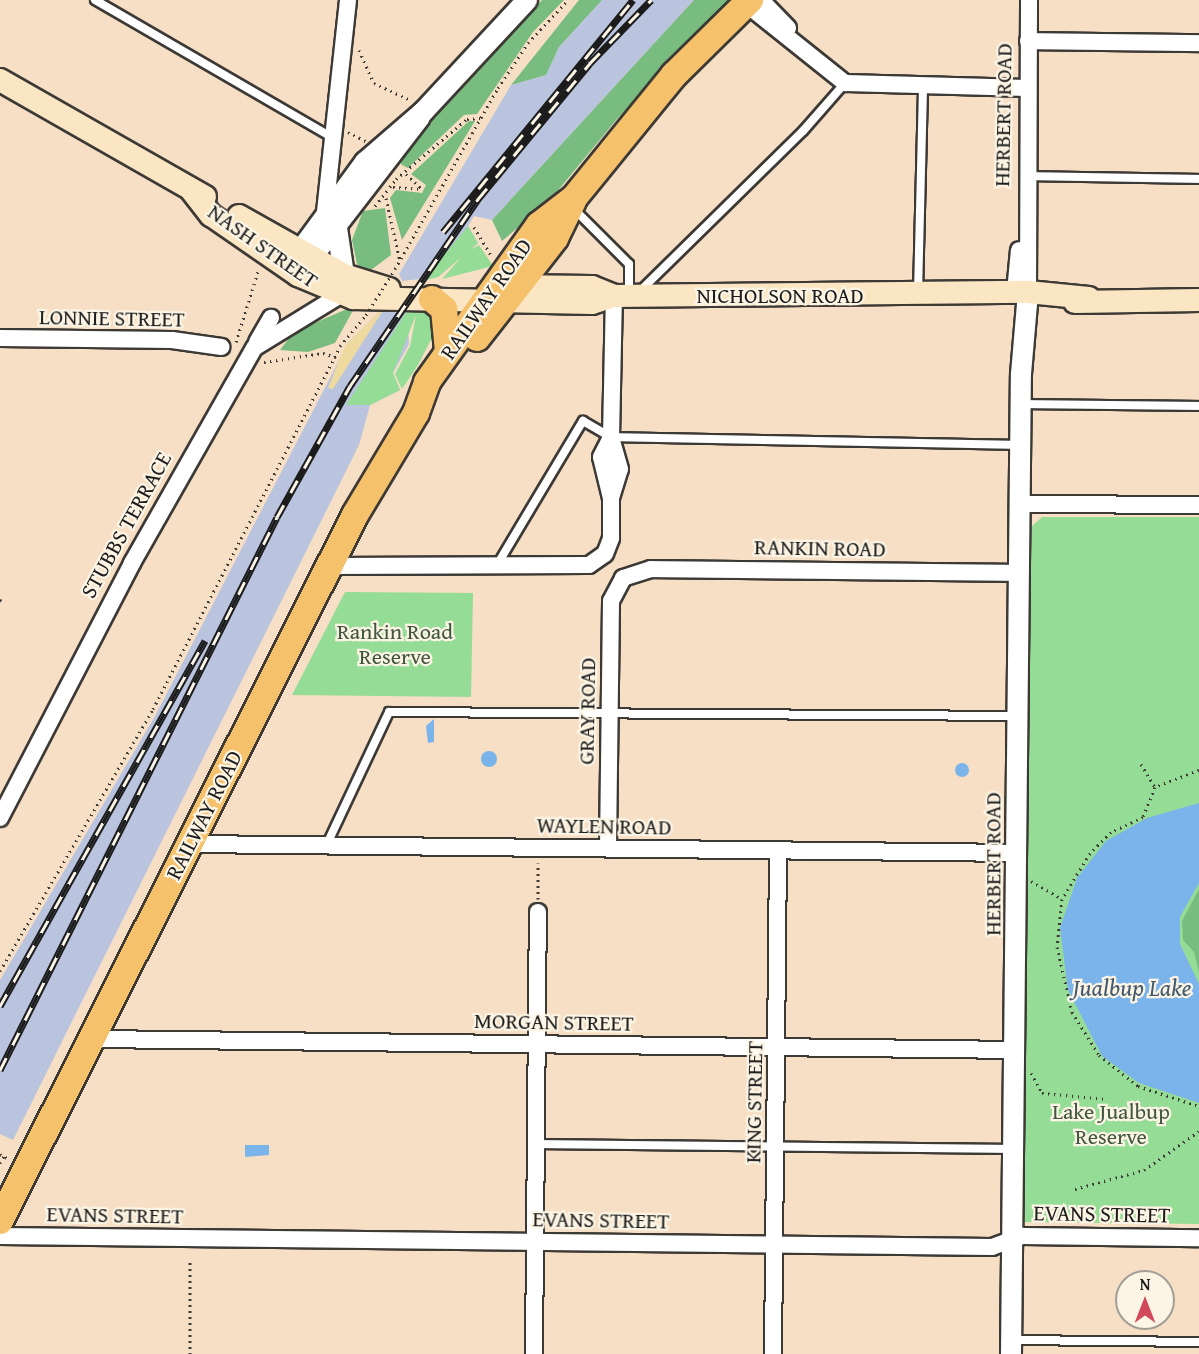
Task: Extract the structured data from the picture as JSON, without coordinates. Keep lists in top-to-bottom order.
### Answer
{
  "streets": {
    "main road": ["NASH STREET", "NICHOLSON ROAD", "RAILWAY ROAD"],
    "street": [
      "HERBERT ROAD",
      "LONNIE STREET",
      "STUBBS TERRACE",
      "RANKIN ROAD",
      "GRAY ROAD",
      "WAYLEN ROAD",
      "MORGAN STREET",
      "KING STREET",
      "EVANS STREET"
    ]
  },
  "crossings": [
    ["HERBERT ROAD", "NICHOLSON ROAD"],
    ["HERBERT ROAD", "RANKIN ROAD"],
    ["HERBERT ROAD", "WAYLEN ROAD"],
    ["HERBERT ROAD", "MORGAN STREET"],
    ["HERBERT ROAD", "EVANS STREET"],
    ["NASH STREET", "NICHOLSON ROAD"],
    ["NASH STREET", "RAILWAY ROAD"],
    ["NASH STREET", "STUBBS TERRACE"],
    ["NICHOLSON ROAD", "RAILWAY ROAD"],
    ["RAILWAY ROAD", "WAYLEN ROAD"],
    ["RAILWAY ROAD", "MORGAN STREET"],
    ["RANKIN ROAD", "GRAY ROAD"],
    ["GRAY ROAD", "WAYLEN ROAD"],
    ["WAYLEN ROAD", "KING STREET"],
    ["MORGAN STREET", "KING STREET"],
    ["KING STREET", "EVANS STREET"]
  ],
  "water": ["Jualbup Lake"],
  "parks": ["Rankin Road Reserve", "Lake Jualbup Reserve"],
  "north": "top"
}
